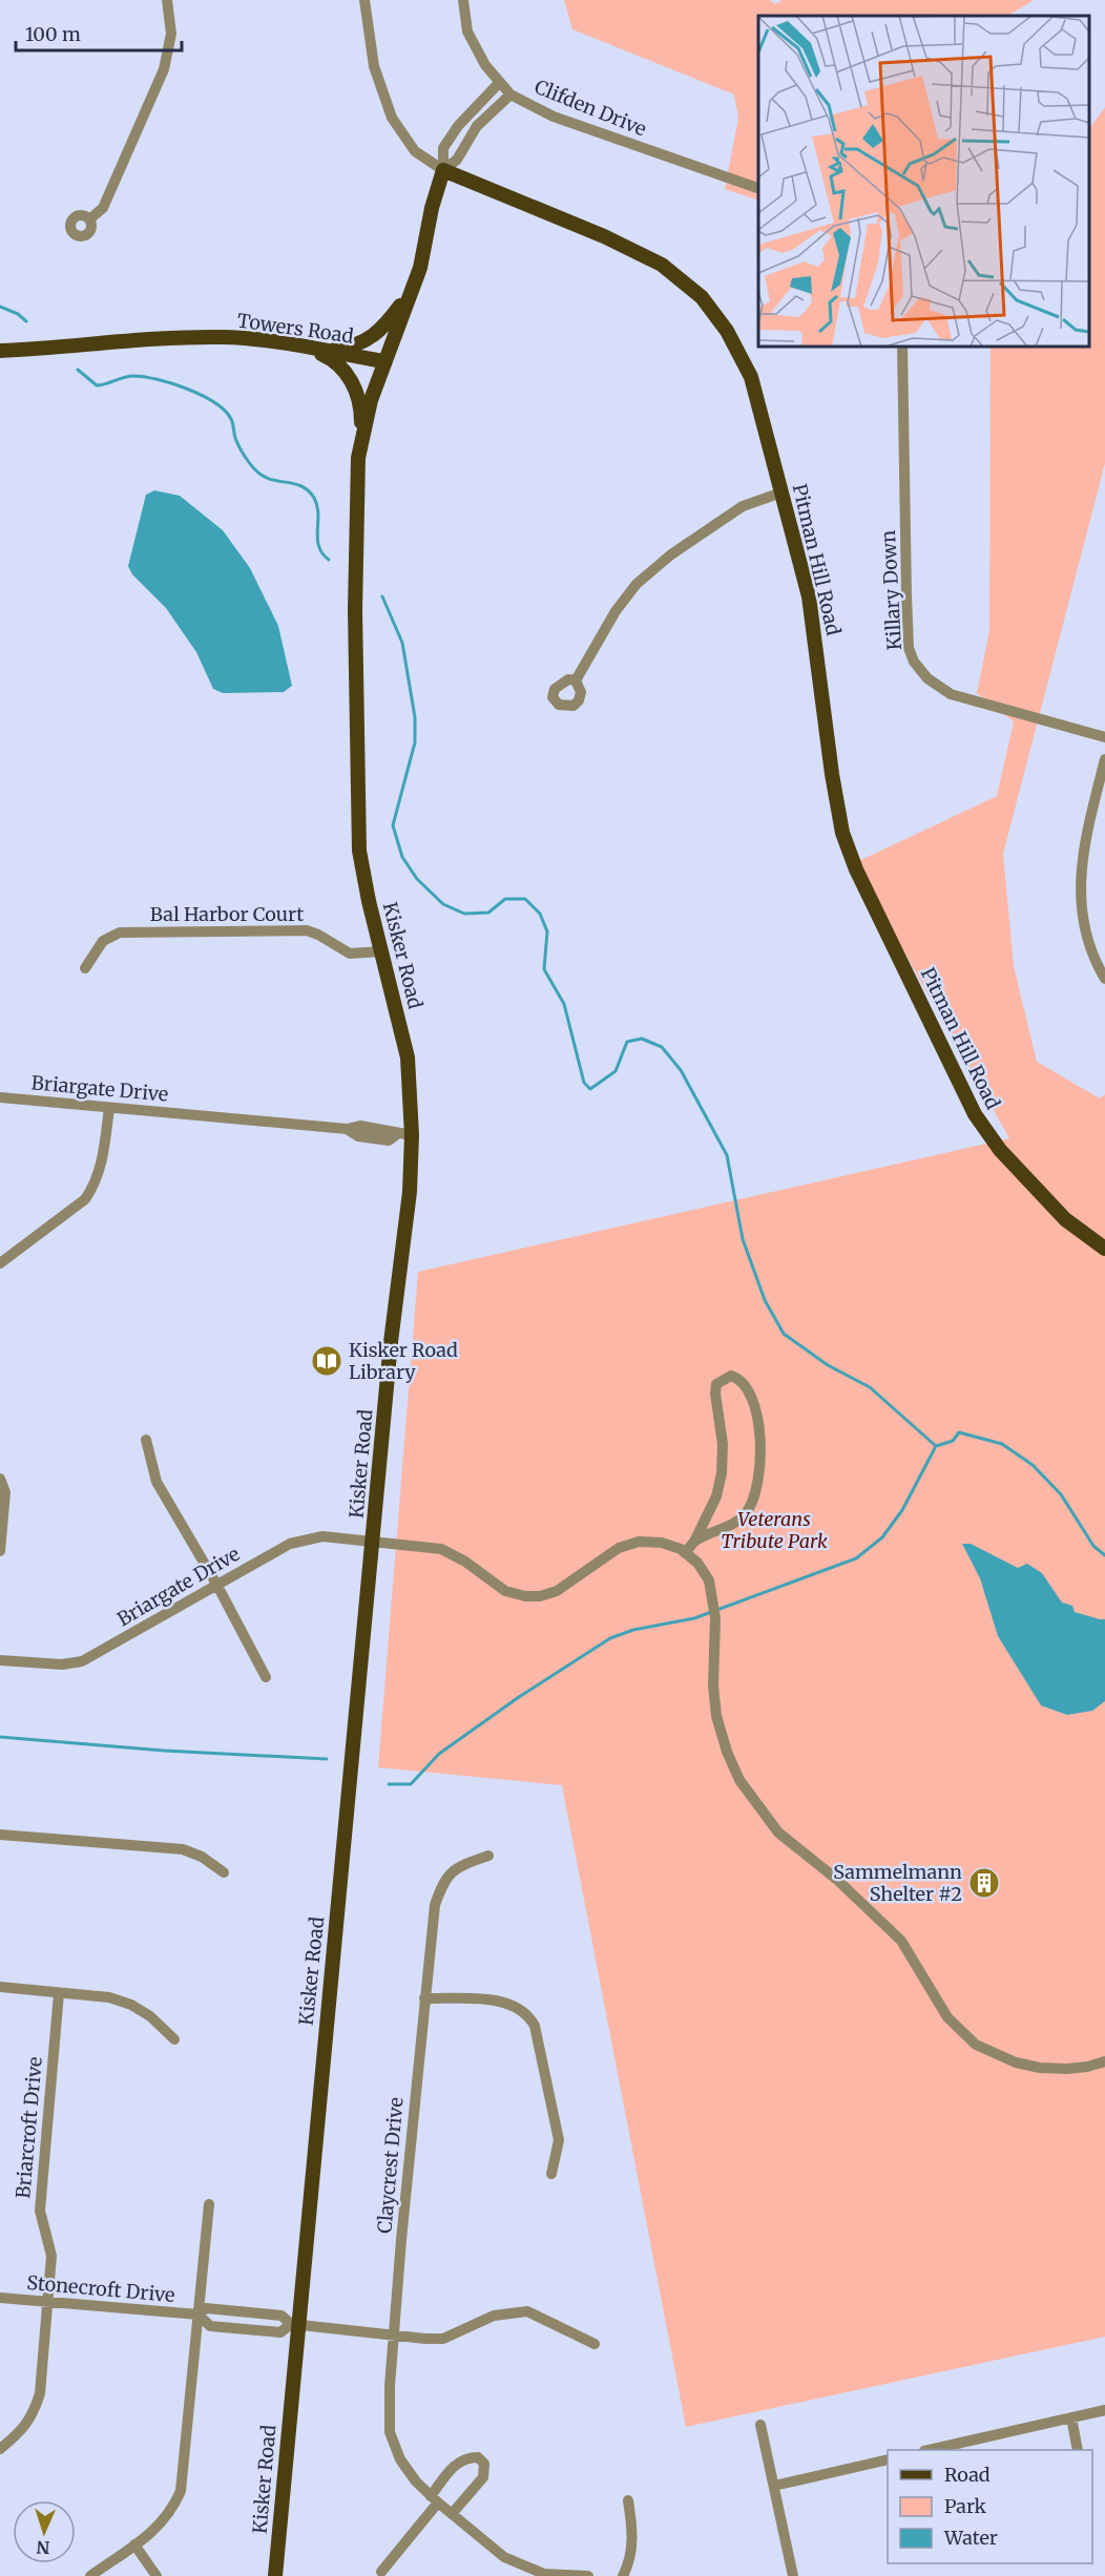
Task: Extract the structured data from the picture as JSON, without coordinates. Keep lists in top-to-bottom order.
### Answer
{
  "streets": {
    "main road": ["Towers Road", "Pitman Hill Road", "Kisker Road"],
    "street": [
      "Clifden Drive",
      "Killary Down",
      "Bal Harbor Court",
      "Briargate Drive",
      "Briarcroft Drive",
      "Claycrest Drive",
      "Stonecroft Drive"
    ]
  },
  "crossings": [
    ["Towers Road", "Kisker Road"],
    ["Bal Harbor Court", "Kisker Road"],
    ["Kisker Road", "Briargate Drive"],
    ["Kisker Road", "Stonecroft Drive"],
    ["Briarcroft Drive", "Stonecroft Drive"]
  ],
  "parks": ["Veterans Tribute Park"],
  "places": {
    "library": ["Kisker Road Library"],
    "building": ["Sammelmann Shelter #2"]
  },
  "legend": ["Road", "Park", "Water"],
  "scale_bar": "100 m",
  "north": "bottom"
}
